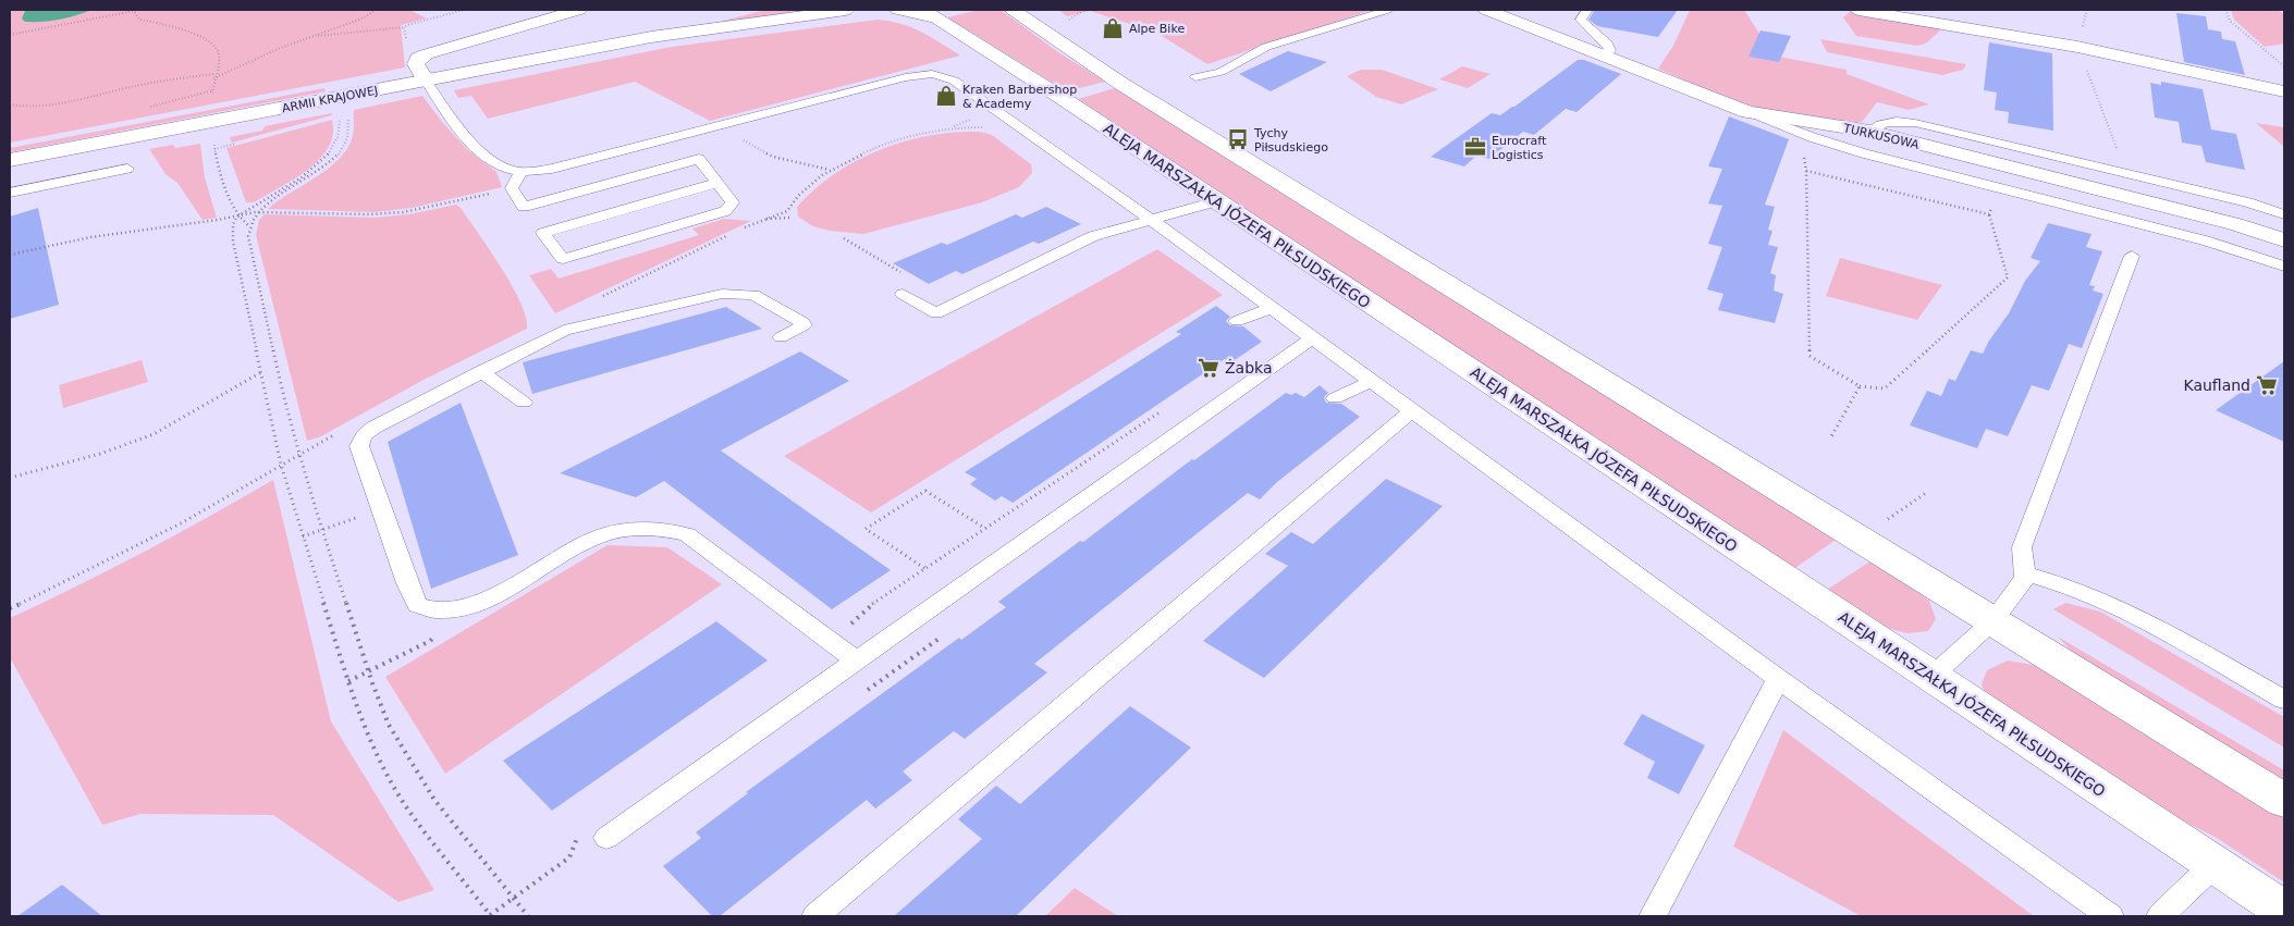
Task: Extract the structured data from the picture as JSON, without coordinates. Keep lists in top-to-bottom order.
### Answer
{
  "streets": {
    "main road": ["ARMII KRAJOWEJ", "TURKUSOWA", "ALEJA MARSZAŁKA JÓZEFA PIŁSUDSKIEGO"]
  },
  "places": {
    "shop": ["Alpe Bike", "Kraken Barbershop & Academy"],
    "bus stop": ["Tychy Piłsudskiego"],
    "office": ["Eurocraft Logistics"],
    "supermarket": ["Żabka", "Kaufland"]
  }
}
